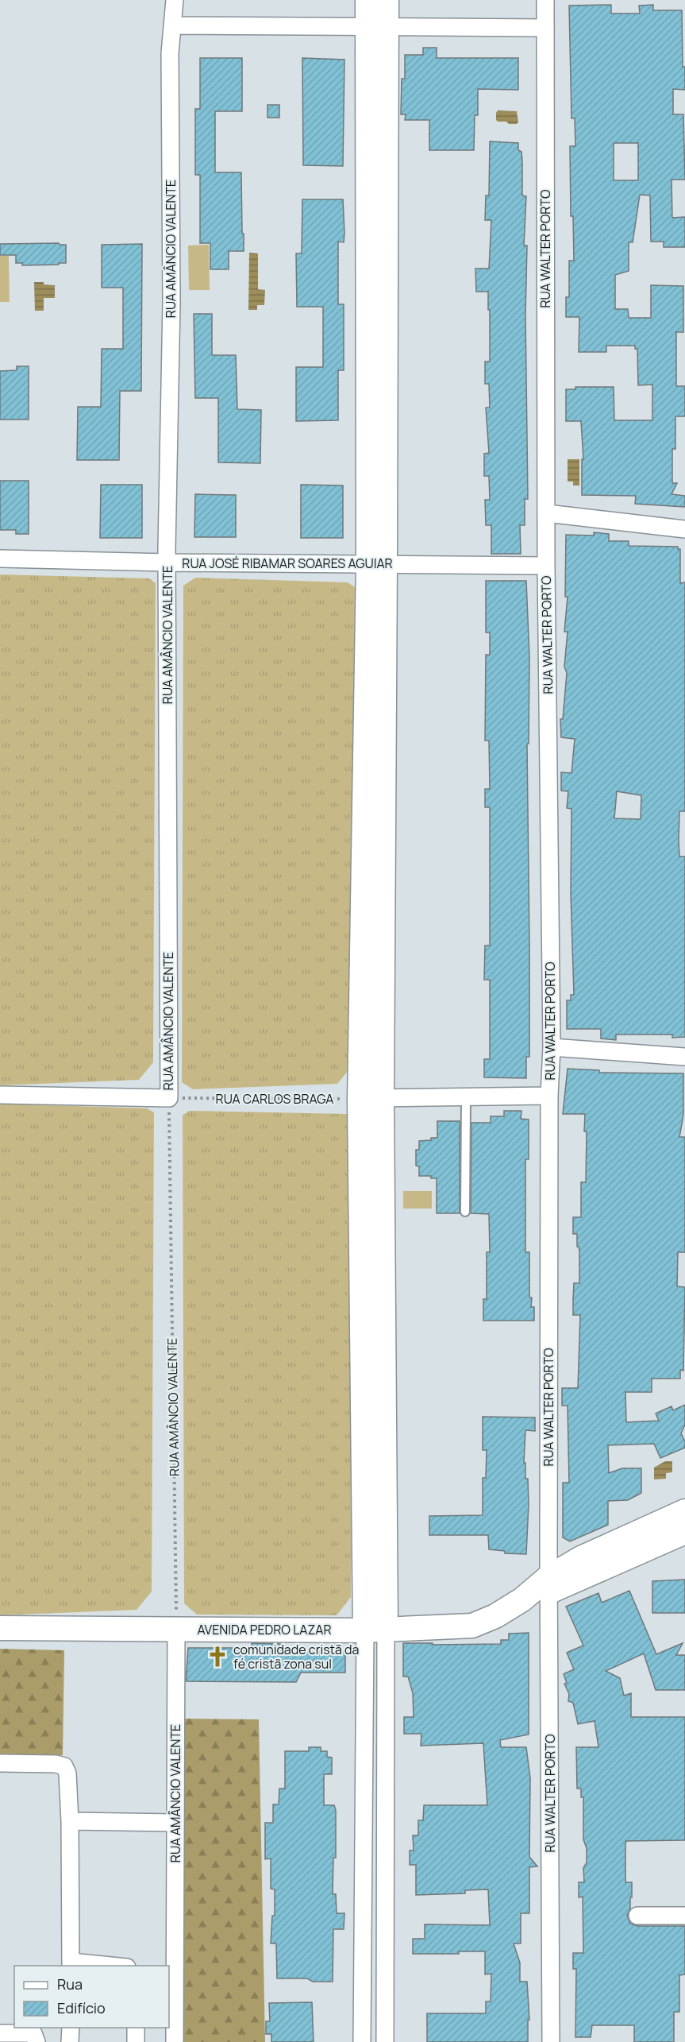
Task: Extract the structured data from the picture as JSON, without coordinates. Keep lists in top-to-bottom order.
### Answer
{
  "streets": {
    "main road": ["AVENIDA PEDRO LAZAR"],
    "street": ["RUA AMÂNCIO VALENTE", "RUA WALTER PORTO", "RUA JOSÉ RIBAMAR SOARES AGUIAR"],
    "path": ["RUA CARLOS BRAGA"]
  },
  "crossings": [
    ["RUA AMÂNCIO VALENTE", "RUA JOSÉ RIBAMAR SOARES AGUIAR"],
    ["RUA AMÂNCIO VALENTE", "RUA CARLOS BRAGA"],
    ["RUA AMÂNCIO VALENTE", "AVENIDA PEDRO LAZAR"],
    ["RUA WALTER PORTO", "RUA JOSÉ RIBAMAR SOARES AGUIAR"],
    ["RUA WALTER PORTO", "AVENIDA PEDRO LAZAR"]
  ],
  "places": {
    "church": ["comunidade cristã da fé cristã zona sul"]
  },
  "legend": ["Rua", "Edifício"]
}
